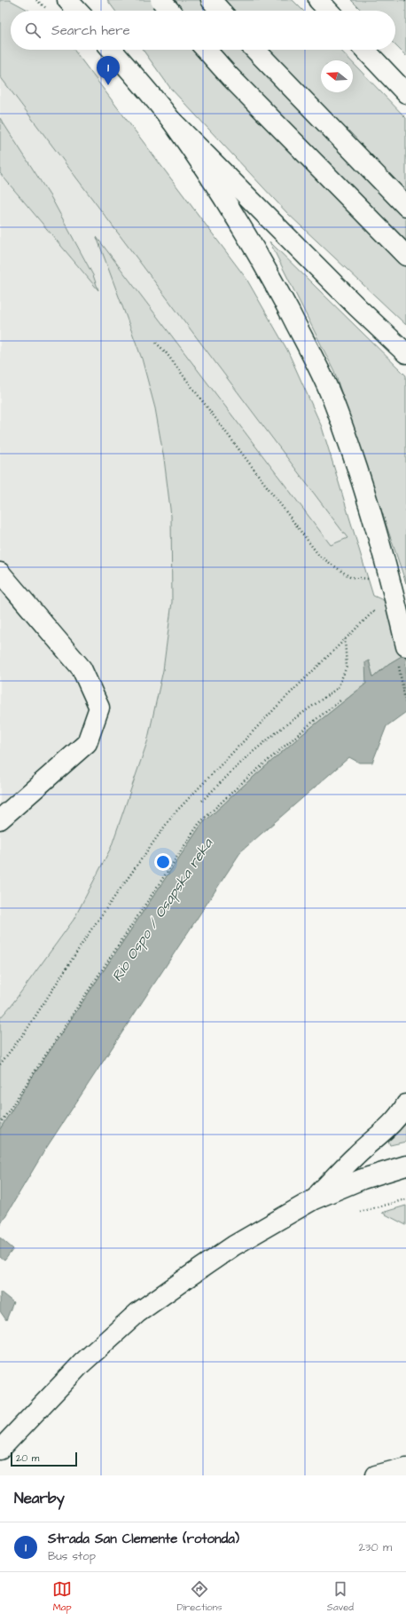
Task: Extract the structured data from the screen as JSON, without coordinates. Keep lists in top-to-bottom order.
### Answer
{
  "water": ["Rio Ospo / Osapska reka"],
  "scale_bar": "20 m",
  "north": "left",
  "page": {
    "search": "Search here",
    "pins": "1",
    "scale": "20 m",
    "heading": "Nearby",
    "list": [
      {
        "mark": "1",
        "name": "Strada San Clemente (rotonda)",
        "note": "Bus stop",
        "value": "230 m"
      }
    ],
    "nav": ["Map", "Directions", "Saved"]
  }
}
